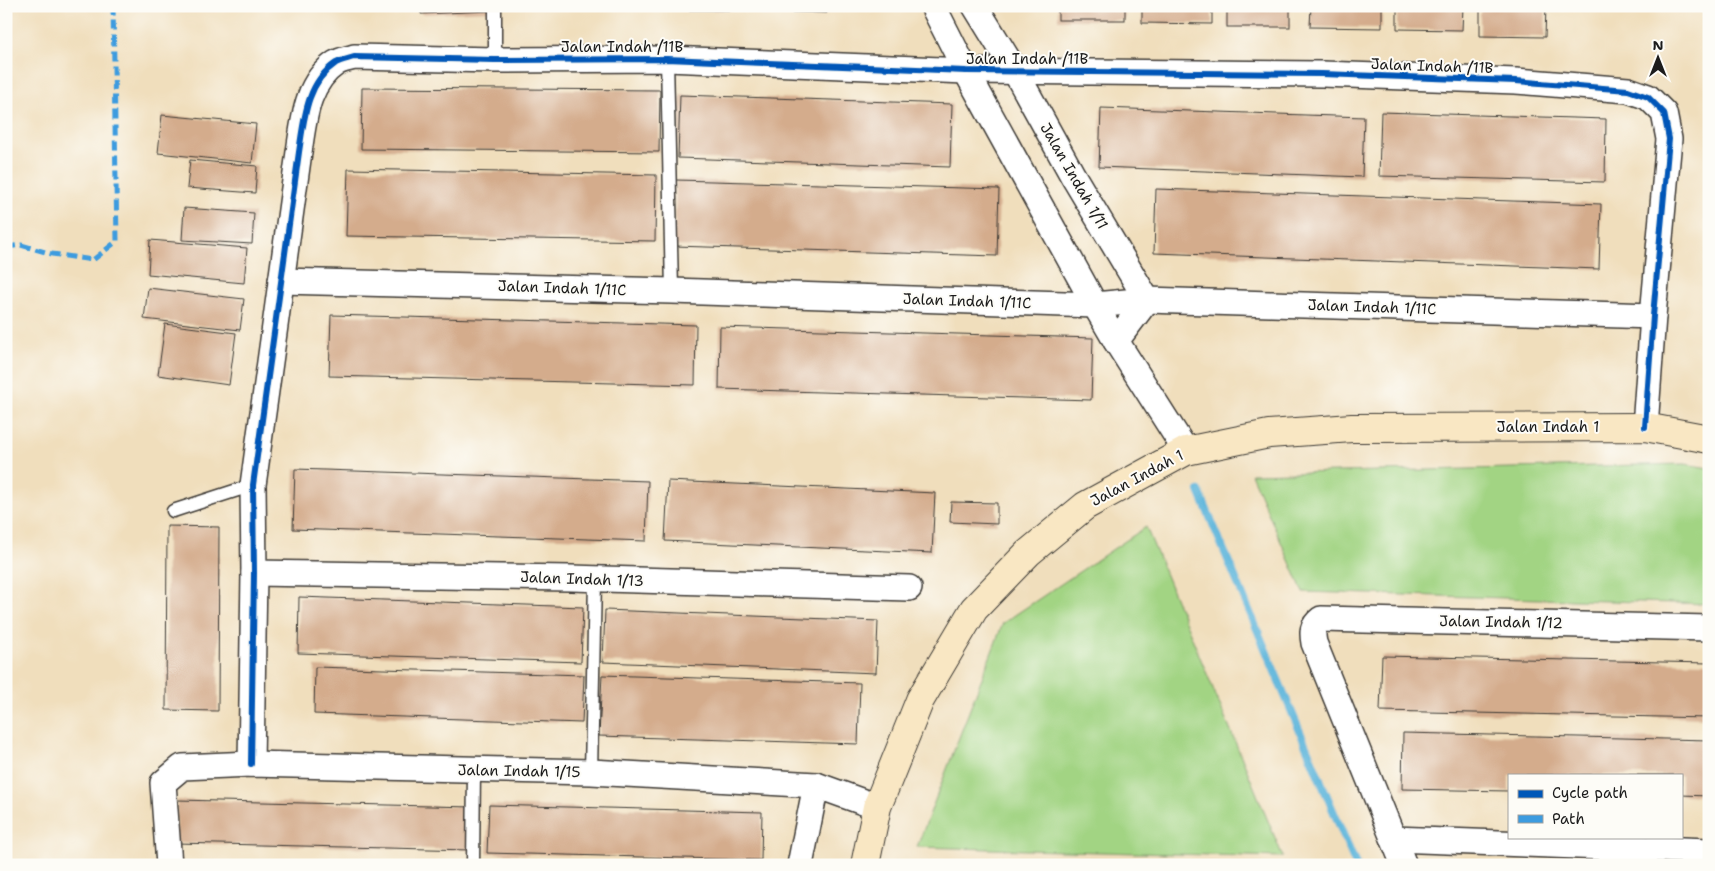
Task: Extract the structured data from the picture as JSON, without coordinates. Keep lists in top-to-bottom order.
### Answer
{
  "streets": {
    "street": [
      "Jalan Indah /11B",
      "Jalan Indah 1/11",
      "Jalan Indah 1/11C",
      "Jalan Indah 1",
      "Jalan Indah 1/13",
      "Jalan Indah 1/12",
      "Jalan Indah 1/15"
    ]
  },
  "crossings": [
    ["Jalan Indah /11B", "Jalan Indah 1/11"],
    ["Jalan Indah /11B", "Jalan Indah 1/11C"],
    ["Jalan Indah /11B", "Jalan Indah 1"],
    ["Jalan Indah 1/11", "Jalan Indah 1/11C"],
    ["Jalan Indah 1", "Jalan Indah 1/15"]
  ],
  "legend": ["Cycle path", "Path"],
  "north": "top"
}
